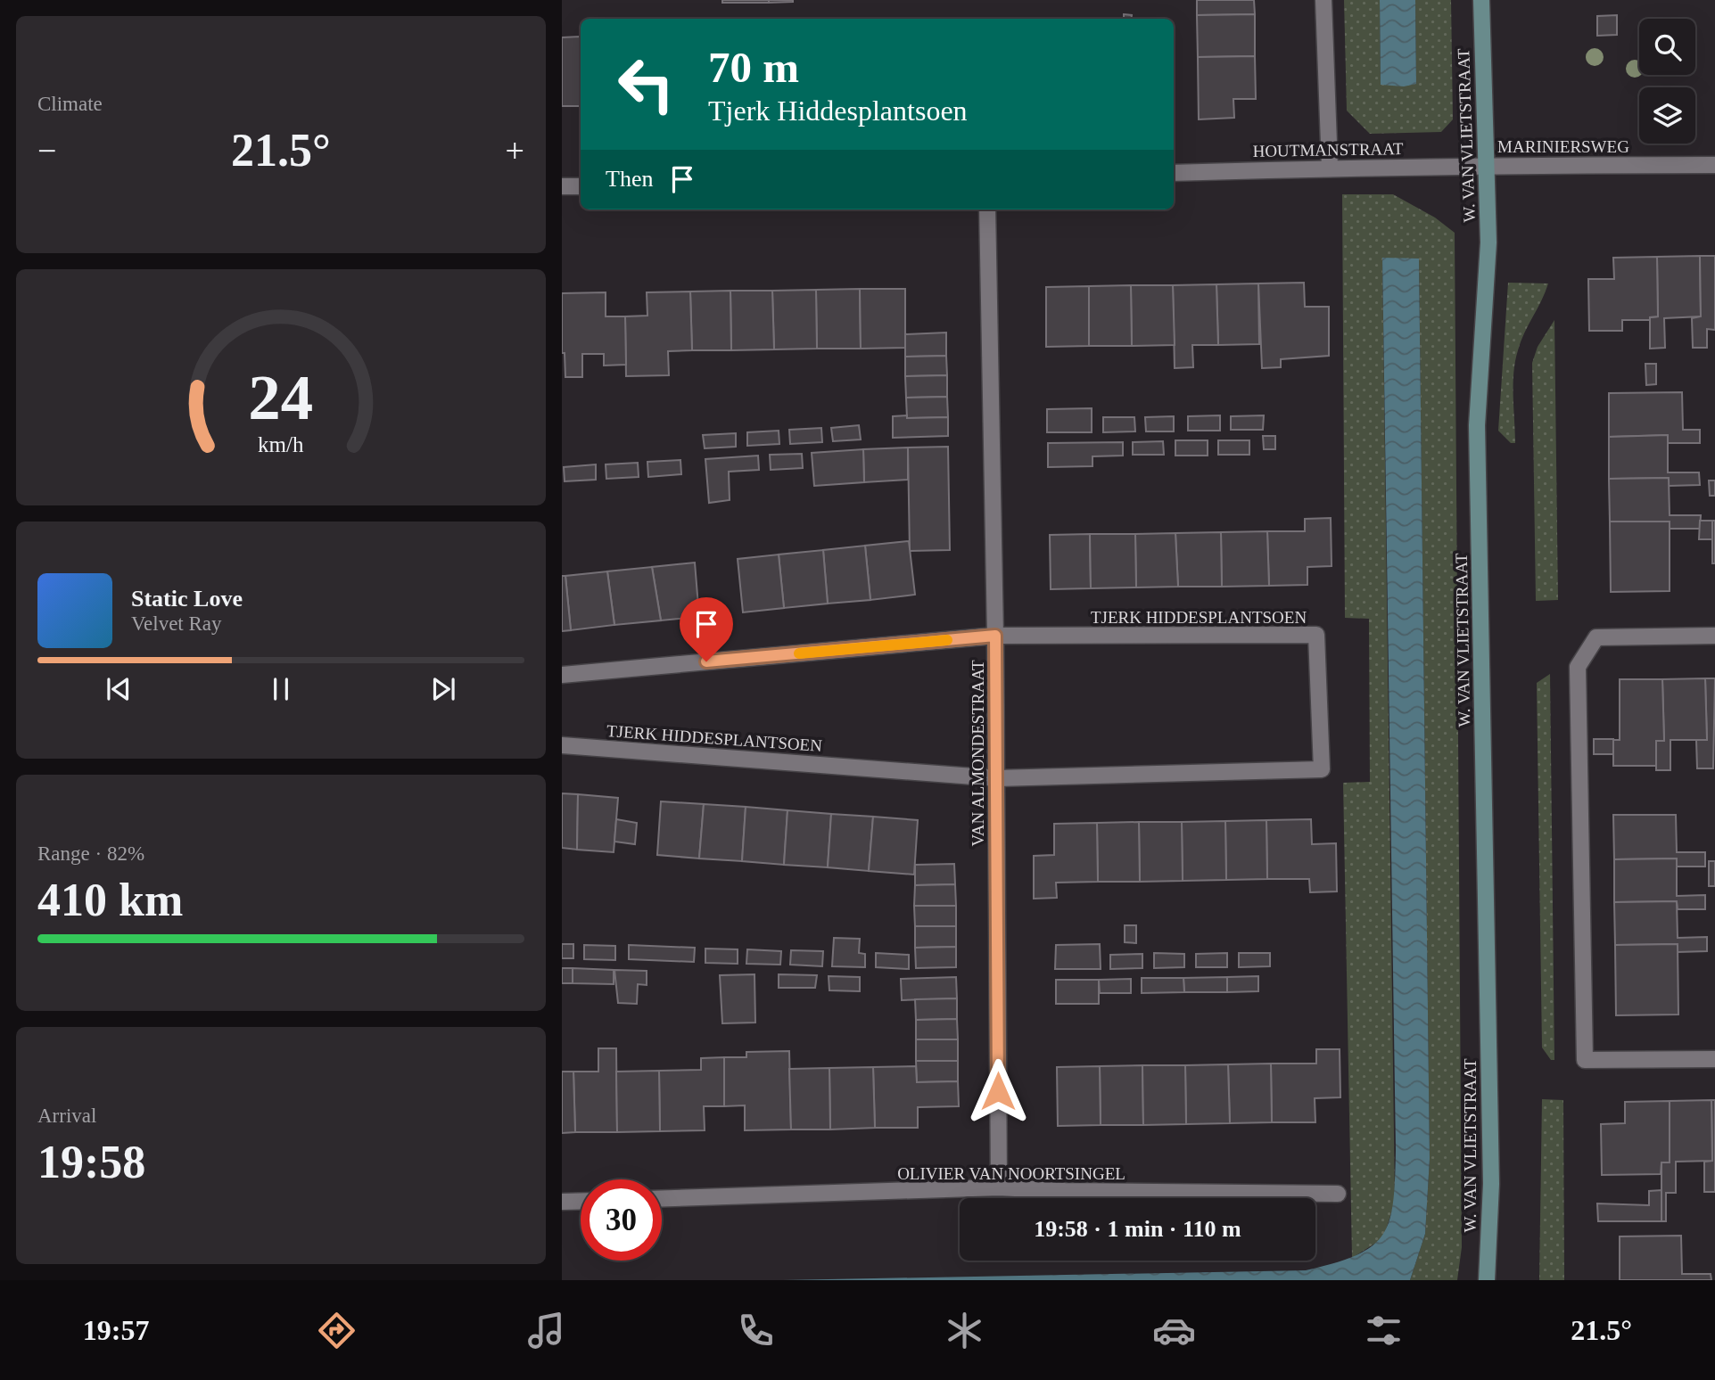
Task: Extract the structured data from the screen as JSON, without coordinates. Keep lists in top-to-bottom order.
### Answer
{
  "streets": {
    "street": [
      "W. VAN VLIETSTRAAT",
      "MARINIERSWEG",
      "HOUTMANSTRAAT",
      "TJERK HIDDESPLANTSOEN",
      "VAN ALMONDESTRAAT",
      "OLIVIER VAN NOORTSINGEL"
    ]
  },
  "crossings": [
    ["W. VAN VLIETSTRAAT", "MARINIERSWEG"],
    ["W. VAN VLIETSTRAAT", "HOUTMANSTRAAT"],
    ["MARINIERSWEG", "HOUTMANSTRAAT"],
    ["TJERK HIDDESPLANTSOEN", "VAN ALMONDESTRAAT"],
    ["VAN ALMONDESTRAAT", "OLIVIER VAN NOORTSINGEL"]
  ],
  "page": {
    "tile": [
      "Climate",
      ["Range · 82%", "410 km"],
      ["Arrival", "19:58"]
    ],
    "turn": ["70 m", "Tjerk Hiddesplantsoen"],
    "heat": ["−", "21.5°", "+"],
    "then": "Then",
    "song": ["Static Love", "Velvet Ray"],
    "limit": "30",
    "trip": "19:58 · 1 min · 110 m",
    "tabs": ["19:57", "21.5°"],
    "gauge": ["24", "km/h"]
  }
}
